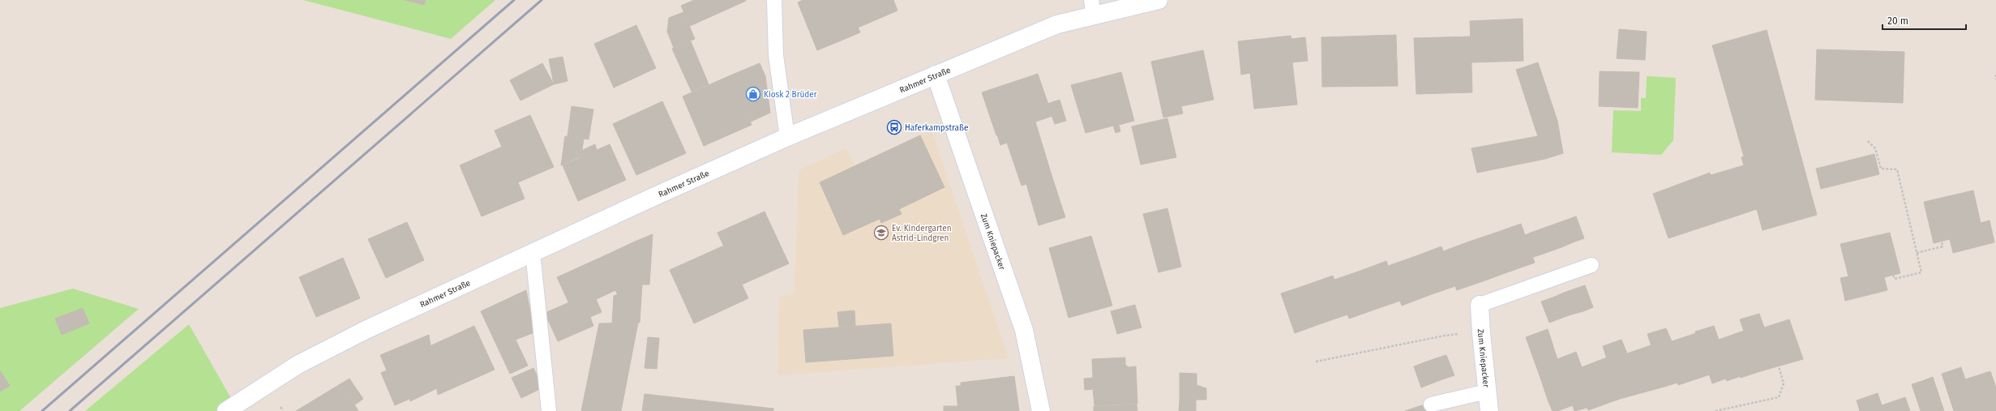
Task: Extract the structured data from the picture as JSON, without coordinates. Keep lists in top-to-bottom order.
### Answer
{
  "streets": {
    "main road": ["Rahmer Straße", "Zum Kniepacker"]
  },
  "crossings": [
    ["Rahmer Straße", "Zum Kniepacker"]
  ],
  "places": {
    "shop": ["Kiosk 2 Brüder"],
    "bus stop": ["Haferkampstraße"],
    "school or university": ["Ev. Kindergarten Astrid-Lindgren"]
  },
  "scale_bar": "20 m"
}
